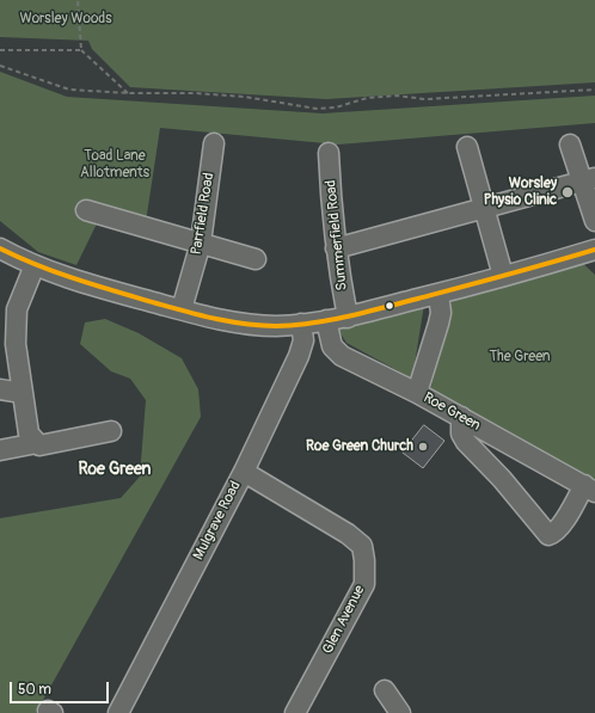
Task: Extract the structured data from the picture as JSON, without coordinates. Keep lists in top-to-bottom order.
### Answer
{
  "streets": {
    "street": [
      "Parrfield Road",
      "Summerfield Road",
      "Roe Green",
      "Mulgrave Road",
      "Glen Avenue"
    ]
  },
  "crossings": [
    ["Mulgrave Road", "Glen Avenue"]
  ],
  "districts": ["Roe Green"],
  "parks": ["Worsley Woods", "Toad Lane Allotments", "The Green"],
  "places": ["Worsley Physio Clinic", "Roe Green Church"],
  "scale_bar": "50 m"
}
